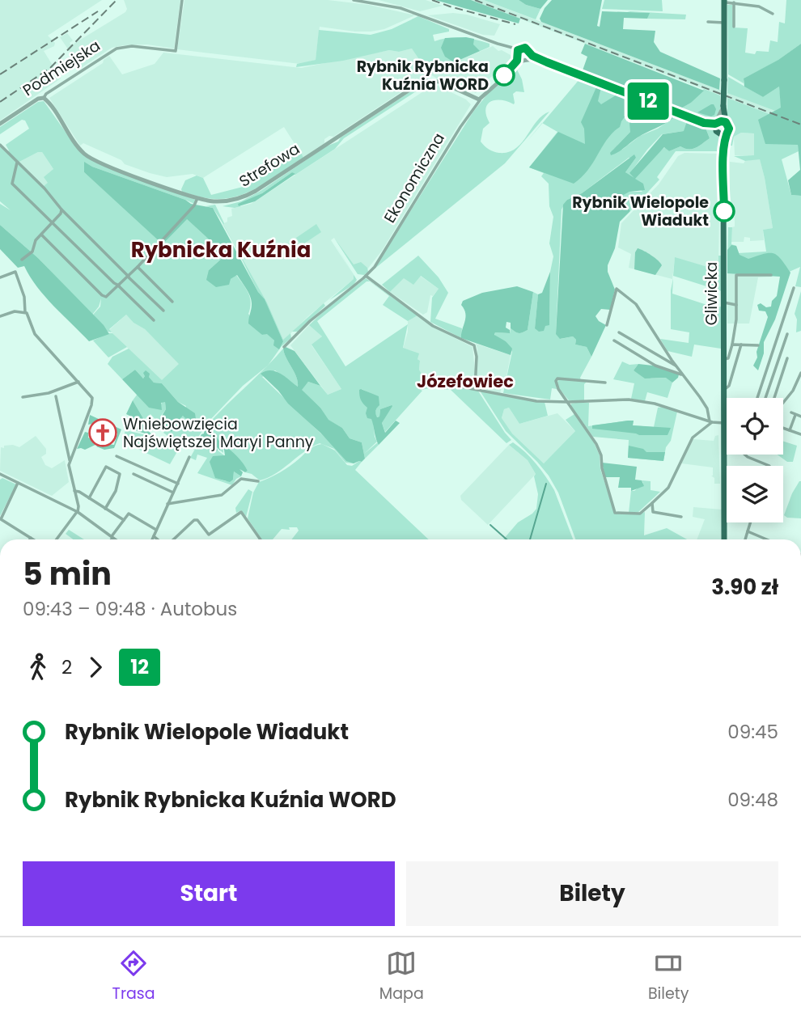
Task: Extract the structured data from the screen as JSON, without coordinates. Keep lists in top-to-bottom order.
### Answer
{
  "streets": {
    "main road": ["Gliwicka"],
    "street": ["Podmiejska", "Strefowa", "Ekonomiczna"]
  },
  "crossings": [
    ["Podmiejska", "Strefowa"]
  ],
  "districts": ["Rybnicka Kuźnia", "Józefowiec"],
  "places": {
    "other": ["Rybnik Rybnicka Kuźnia WORD", "Rybnik Wielopole Wiadukt"],
    "church": ["Wniebowzięcia Najświętszej Maryi Panny"]
  },
  "lines": ["bus line 12"],
  "page": {
    "on_map": "12",
    "heading": ["5 min", "09:43 – 09:48 · Autobus", "3.90 zł"],
    "legs": ["2", "12"],
    "list": [
      {
        "name": "Rybnik Wielopole Wiadukt",
        "value": "09:45"
      },
      {
        "name": "Rybnik Rybnicka Kuźnia WORD",
        "value": "09:48"
      }
    ],
    "buttons": ["Start", "Bilety"],
    "tabs": ["Trasa", "Mapa", "Bilety"]
  }
}
